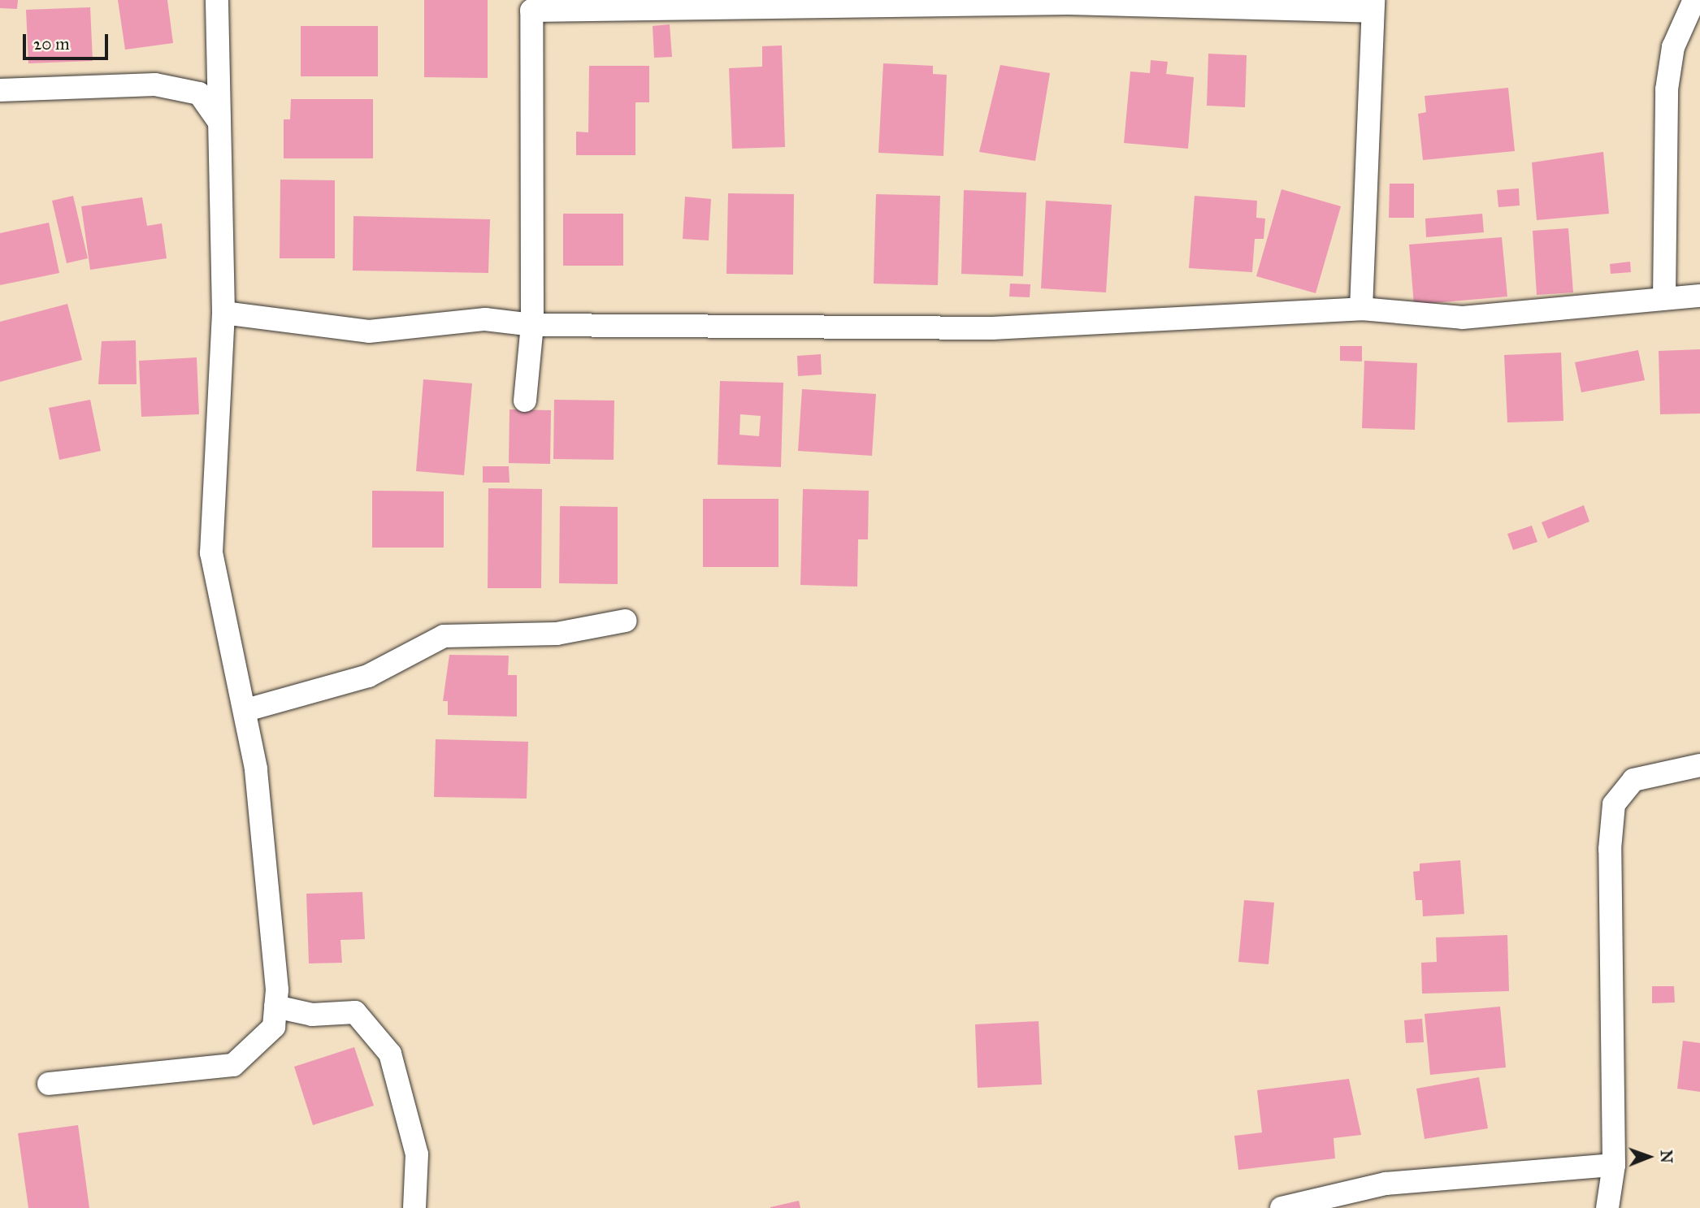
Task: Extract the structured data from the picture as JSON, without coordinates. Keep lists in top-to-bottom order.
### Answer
{
  "scale_bar": "20 m",
  "north": "right"
}
